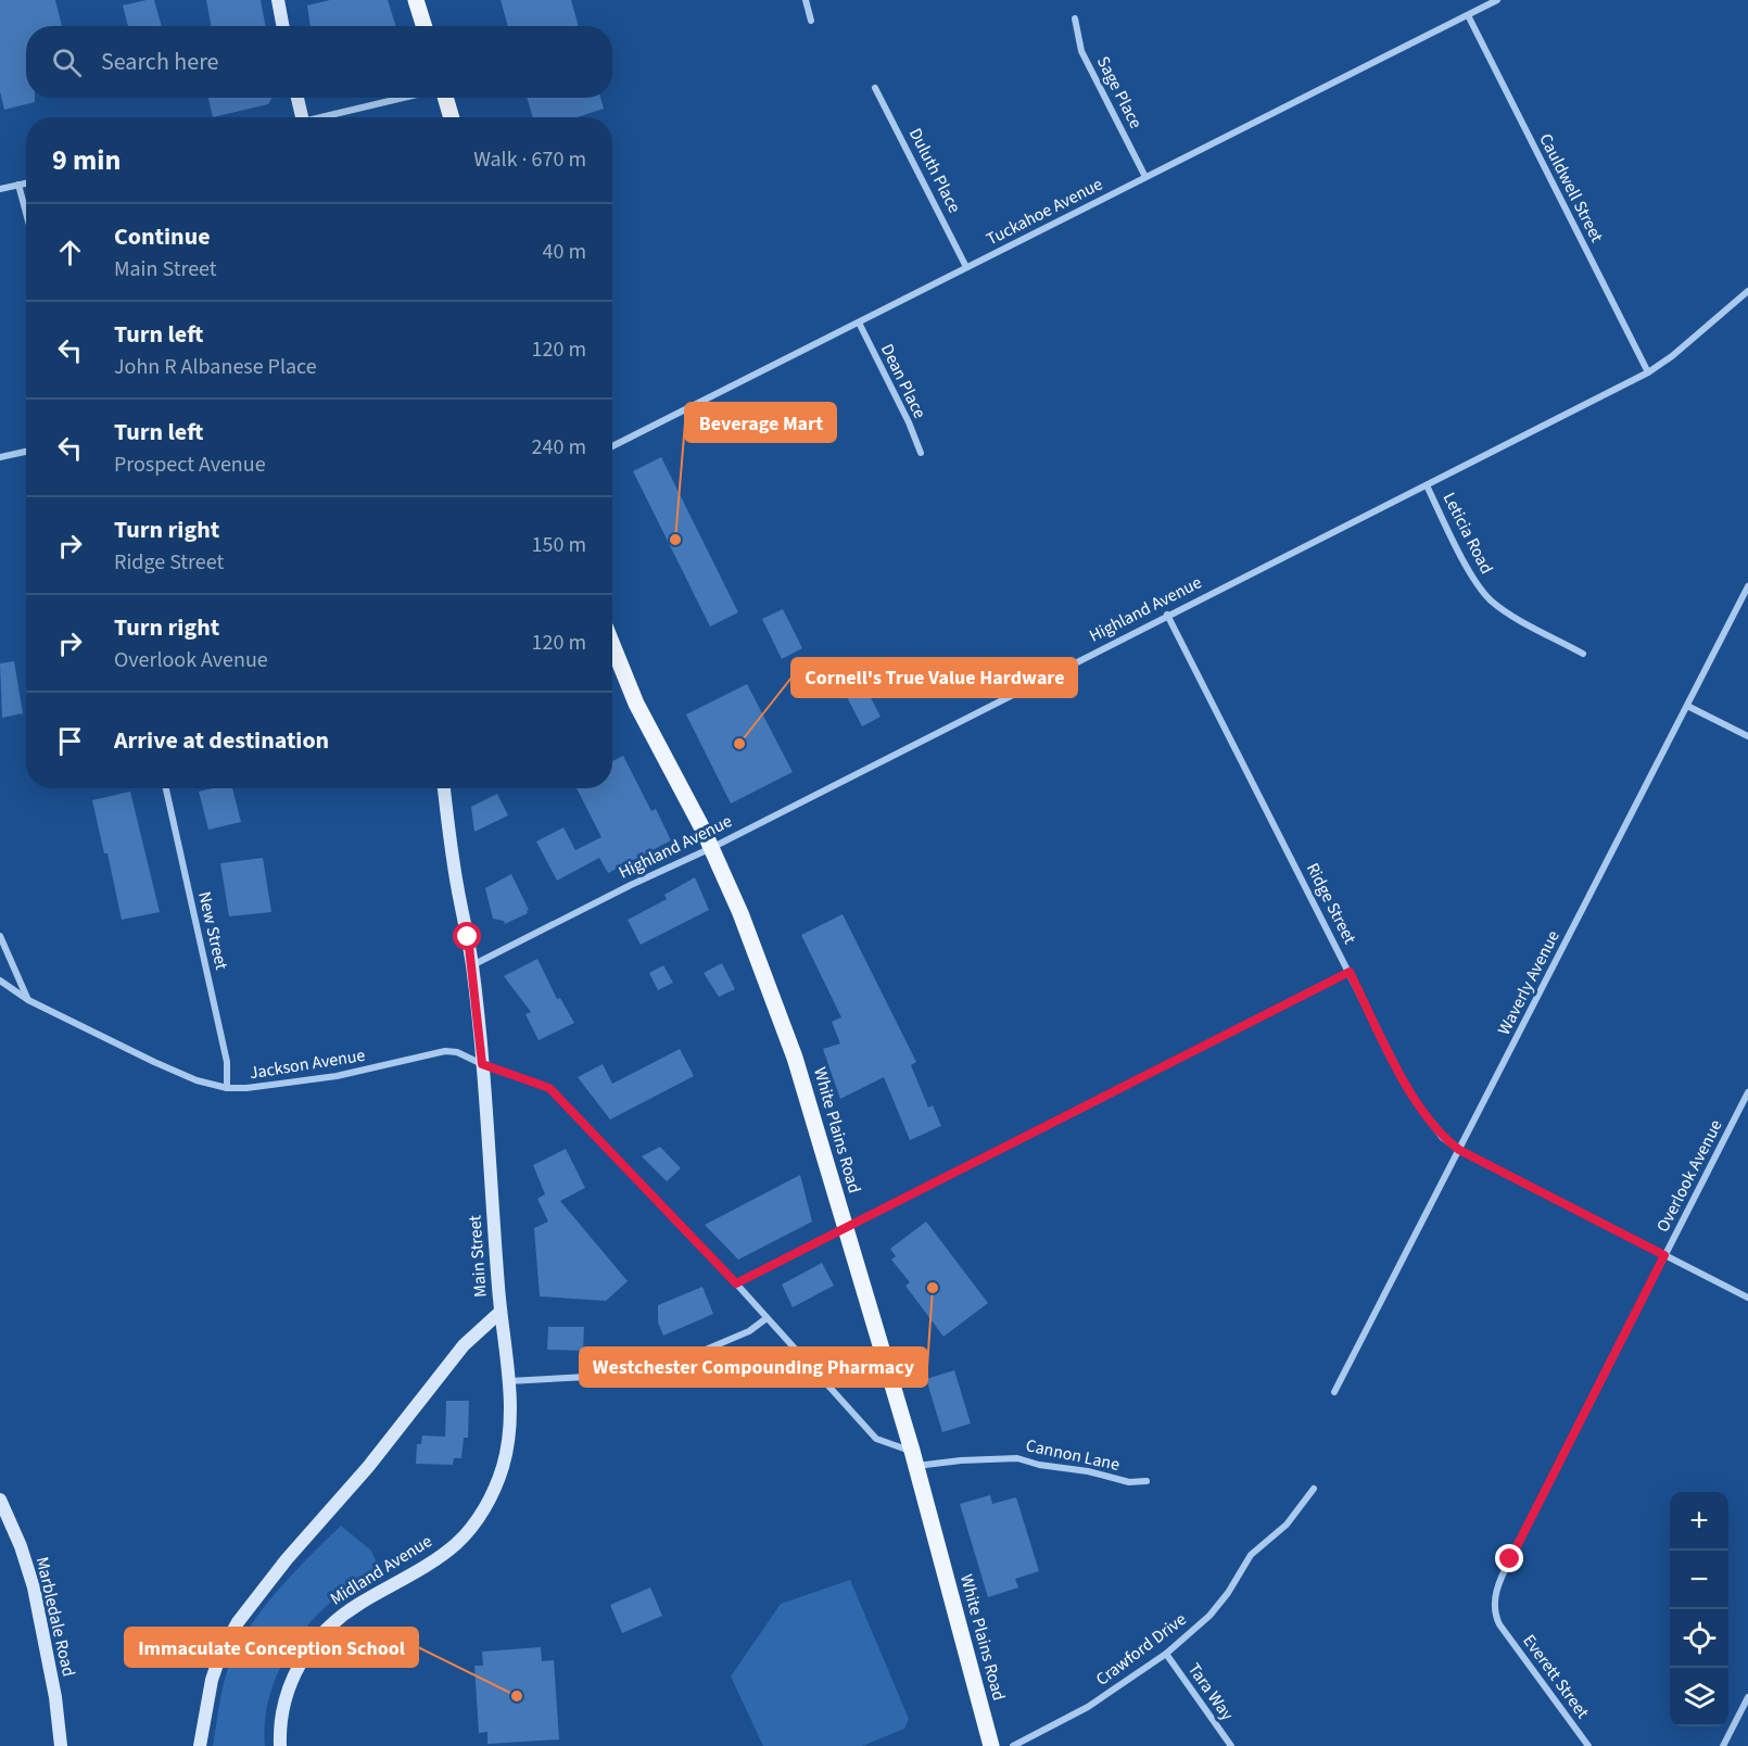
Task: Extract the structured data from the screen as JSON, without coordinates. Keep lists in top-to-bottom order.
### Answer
{
  "streets": {
    "main road": ["White Plains Road"],
    "street": [
      "Sage Place",
      "Duluth Place",
      "Cauldwell Street",
      "Tuckahoe Avenue",
      "Dean Place",
      "Leticia Road",
      "Highland Avenue",
      "Ridge Street",
      "New Street",
      "Waverly Avenue",
      "Jackson Avenue",
      "Overlook Avenue",
      "Main Street",
      "Cannon Lane",
      "Midland Avenue",
      "Marbledale Road",
      "Crawford Drive",
      "Everett Street",
      "Tara Way"
    ]
  },
  "crossings": [
    ["Sage Place", "Tuckahoe Avenue"],
    ["Duluth Place", "Tuckahoe Avenue"],
    ["Cauldwell Street", "Tuckahoe Avenue"],
    ["Cauldwell Street", "Highland Avenue"],
    ["Tuckahoe Avenue", "Dean Place"],
    ["Leticia Road", "Highland Avenue"],
    ["Highland Avenue", "Ridge Street"],
    ["Highland Avenue", "White Plains Road"],
    ["Highland Avenue", "Main Street"],
    ["Ridge Street", "Waverly Avenue"],
    ["Ridge Street", "Overlook Avenue"],
    ["New Street", "Jackson Avenue"],
    ["Jackson Avenue", "White Plains Road"],
    ["Jackson Avenue", "Main Street"],
    ["Jackson Avenue", "Cannon Lane"],
    ["White Plains Road", "Cannon Lane"],
    ["Overlook Avenue", "Everett Street"],
    ["Main Street", "Midland Avenue"],
    ["Crawford Drive", "Tara Way"]
  ],
  "places": [
    "Beverage Mart",
    "Cornell's True Value Hardware",
    "Westchester Compounding Pharmacy",
    "Immaculate Conception School"
  ],
  "page": {
    "search": "Search here",
    "heading": ["9 min", "Walk · 670 m"],
    "list": [
      ["Continue", "Main Street", "40 m"],
      ["Turn left", "John R Albanese Place", "120 m"],
      ["Turn left", "Prospect Avenue", "240 m"],
      ["Turn right", "Ridge Street", "150 m"],
      ["Turn right", "Overlook Avenue", "120 m"],
      "Arrive at destination"
    ],
    "map_buttons": ["+", "−"]
  }
}
